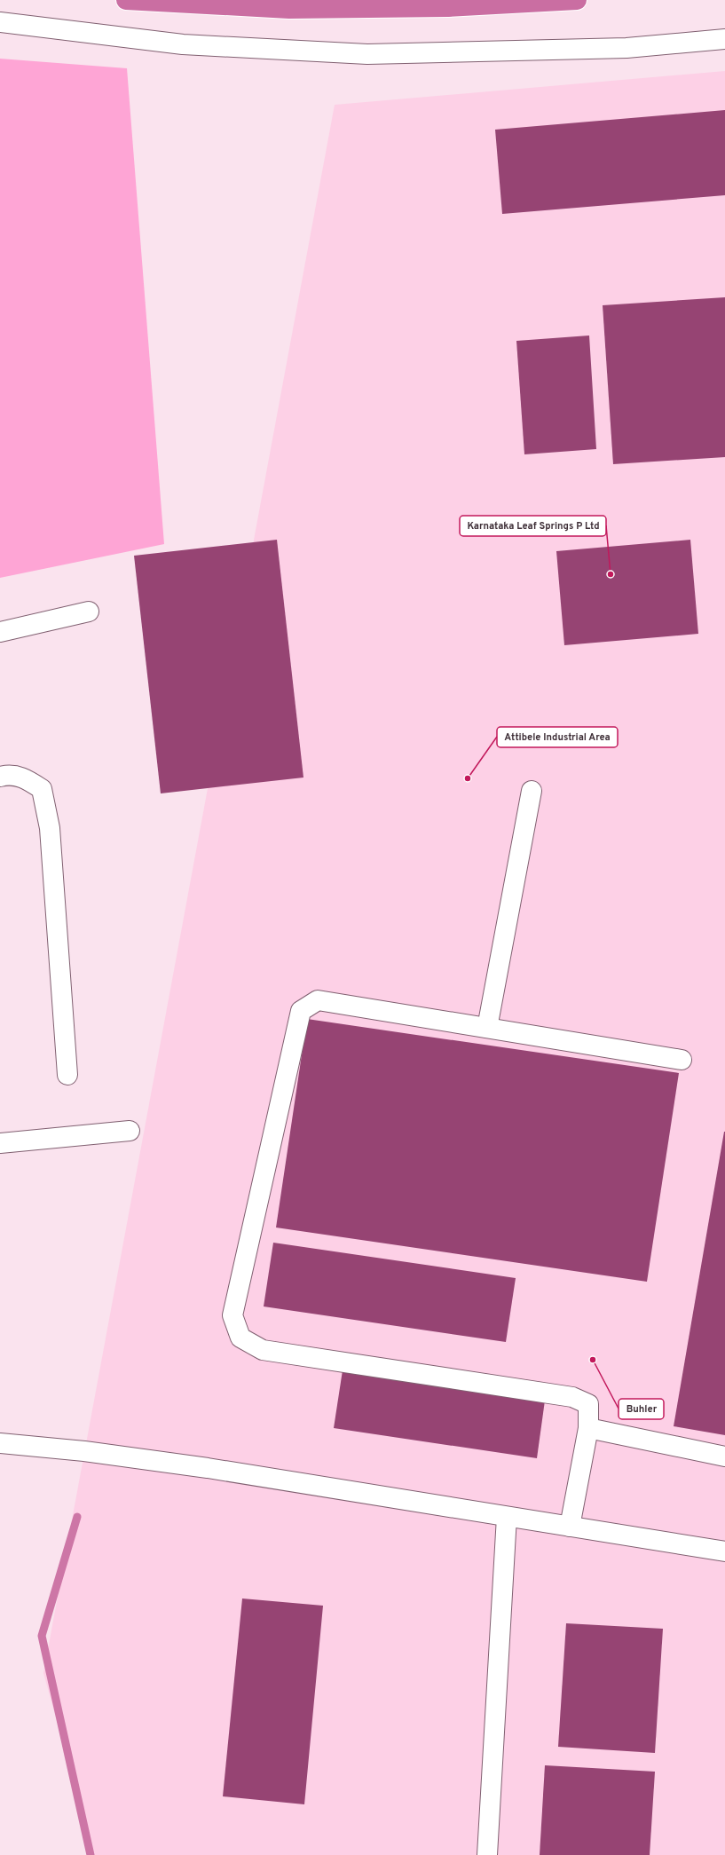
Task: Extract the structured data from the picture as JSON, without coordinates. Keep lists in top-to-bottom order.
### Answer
{
  "places": ["Karnataka Leaf Springs P Ltd", "Attibele Industrial Area", "Buhler"]
}
